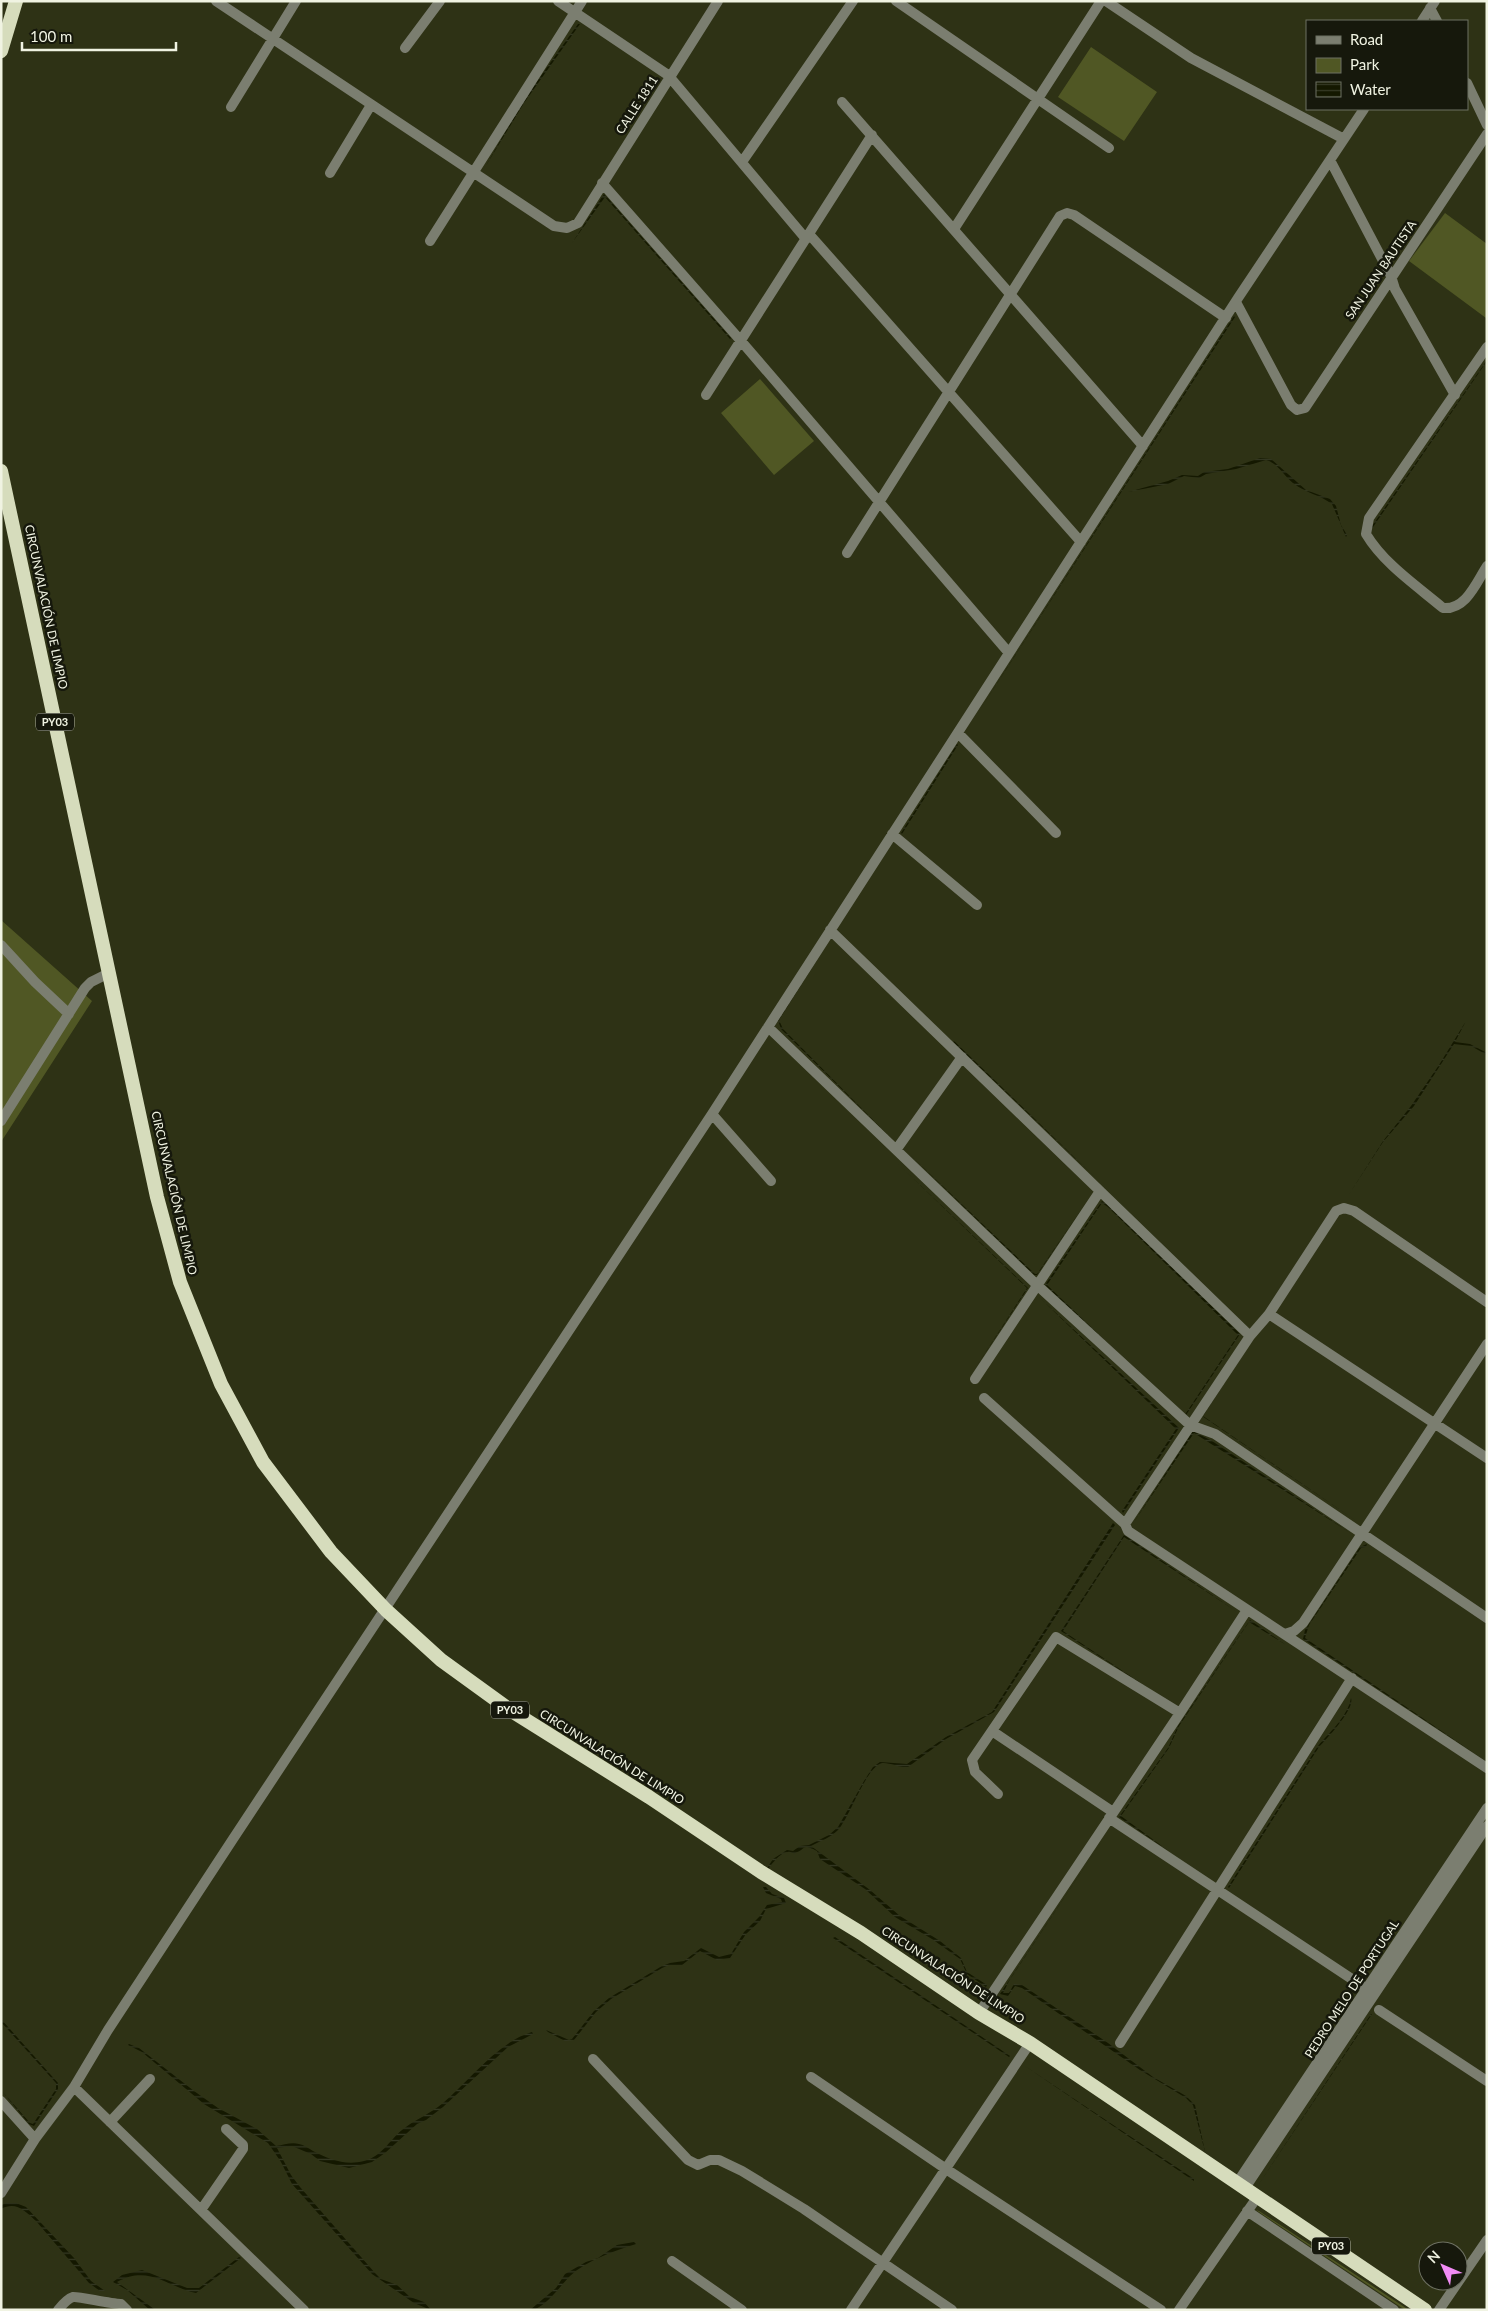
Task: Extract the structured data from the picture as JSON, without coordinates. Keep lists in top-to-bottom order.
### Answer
{
  "streets": {
    "highway": ["CIRCUNVALACIÓN DE LIMPIO", "PY03"],
    "street": ["CALLE 1811", "SAN JUAN BAUTISTA", "PEDRO MELO DE PORTUGAL"]
  },
  "crossings": [
    ["CIRCUNVALACIÓN DE LIMPIO", "PEDRO MELO DE PORTUGAL"]
  ],
  "legend": ["Road", "Park", "Water"],
  "scale_bar": "100 m",
  "north": "top left"
}
